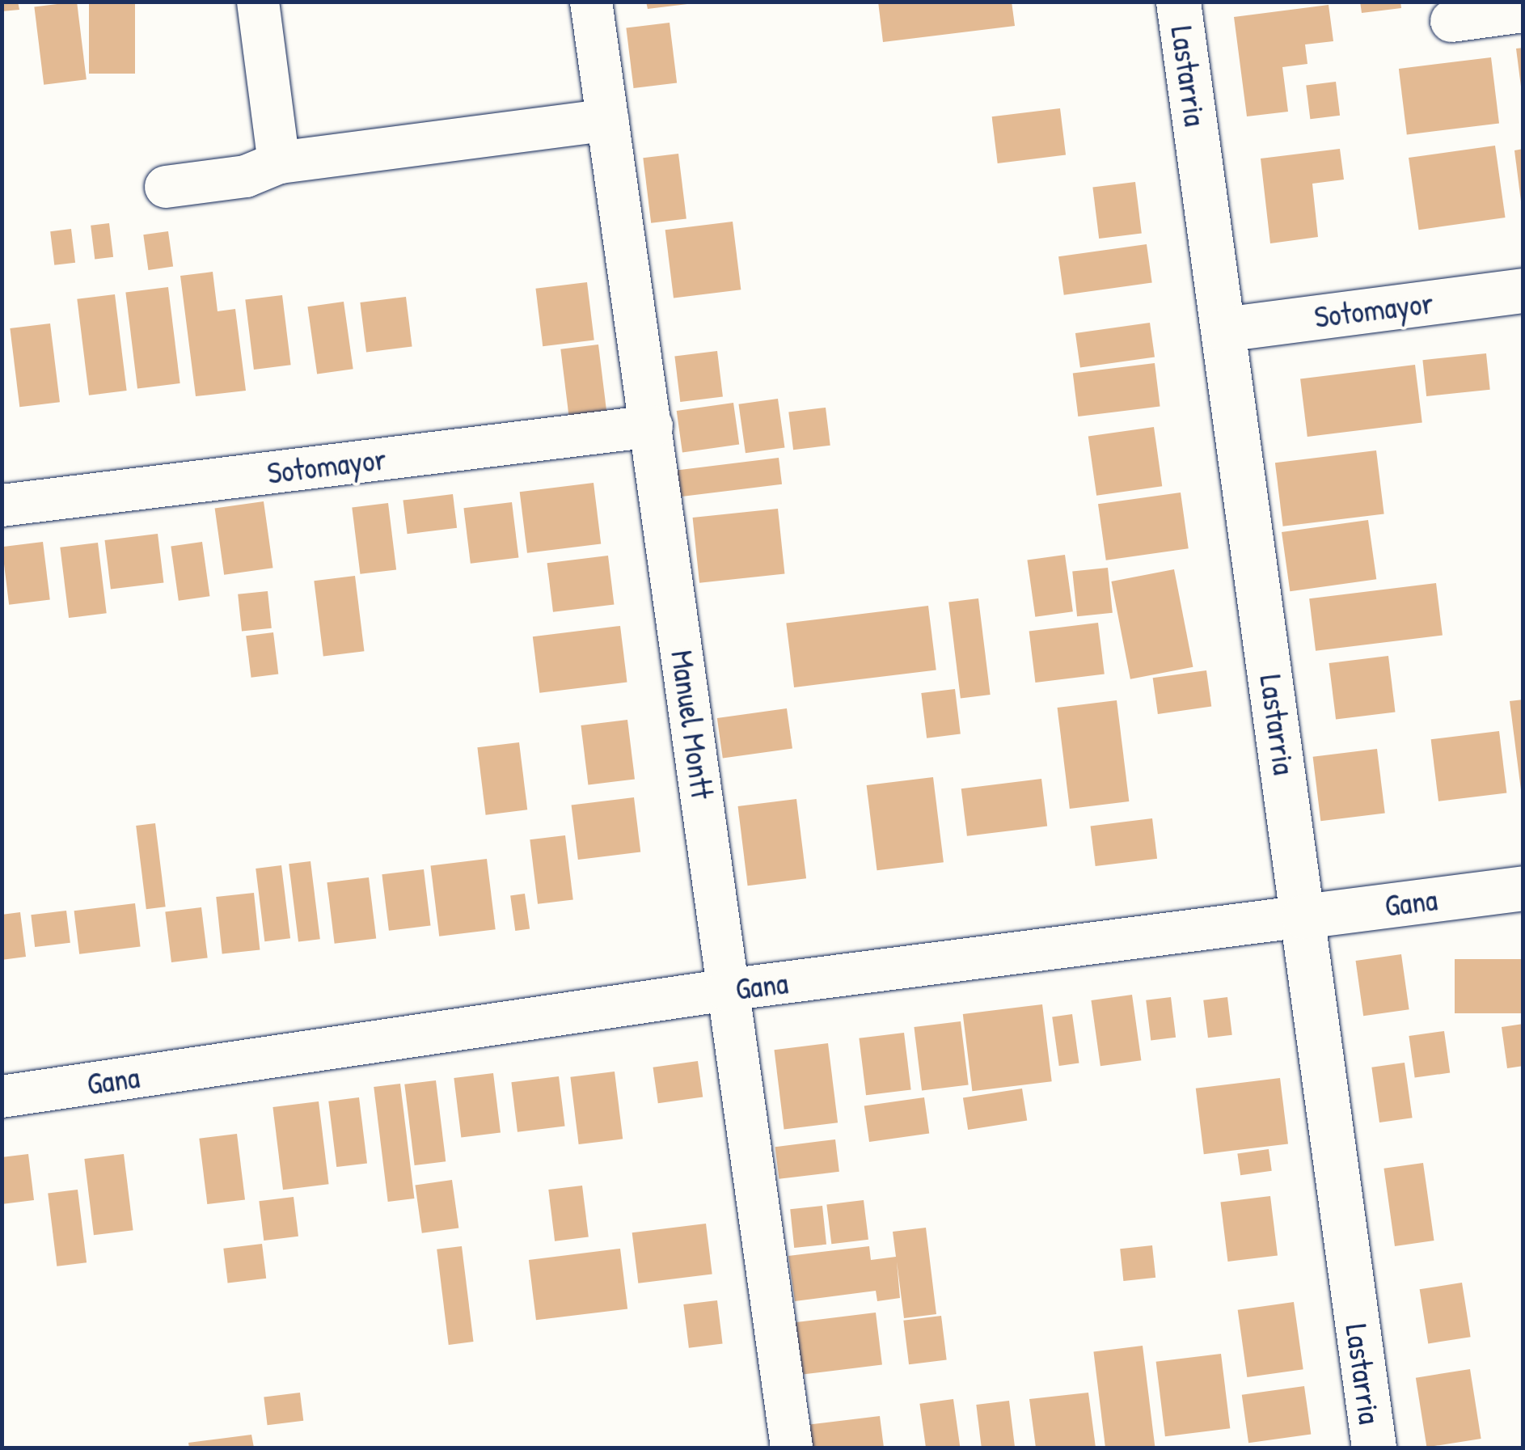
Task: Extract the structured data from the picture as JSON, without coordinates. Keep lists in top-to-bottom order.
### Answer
{
  "streets": {
    "main road": ["Lastarria", "Sotomayor", "Gana"],
    "street": ["Manuel Montt"]
  },
  "crossings": [
    ["Lastarria", "Sotomayor"],
    ["Lastarria", "Gana"],
    ["Sotomayor", "Manuel Montt"],
    ["Manuel Montt", "Gana"]
  ]
}
